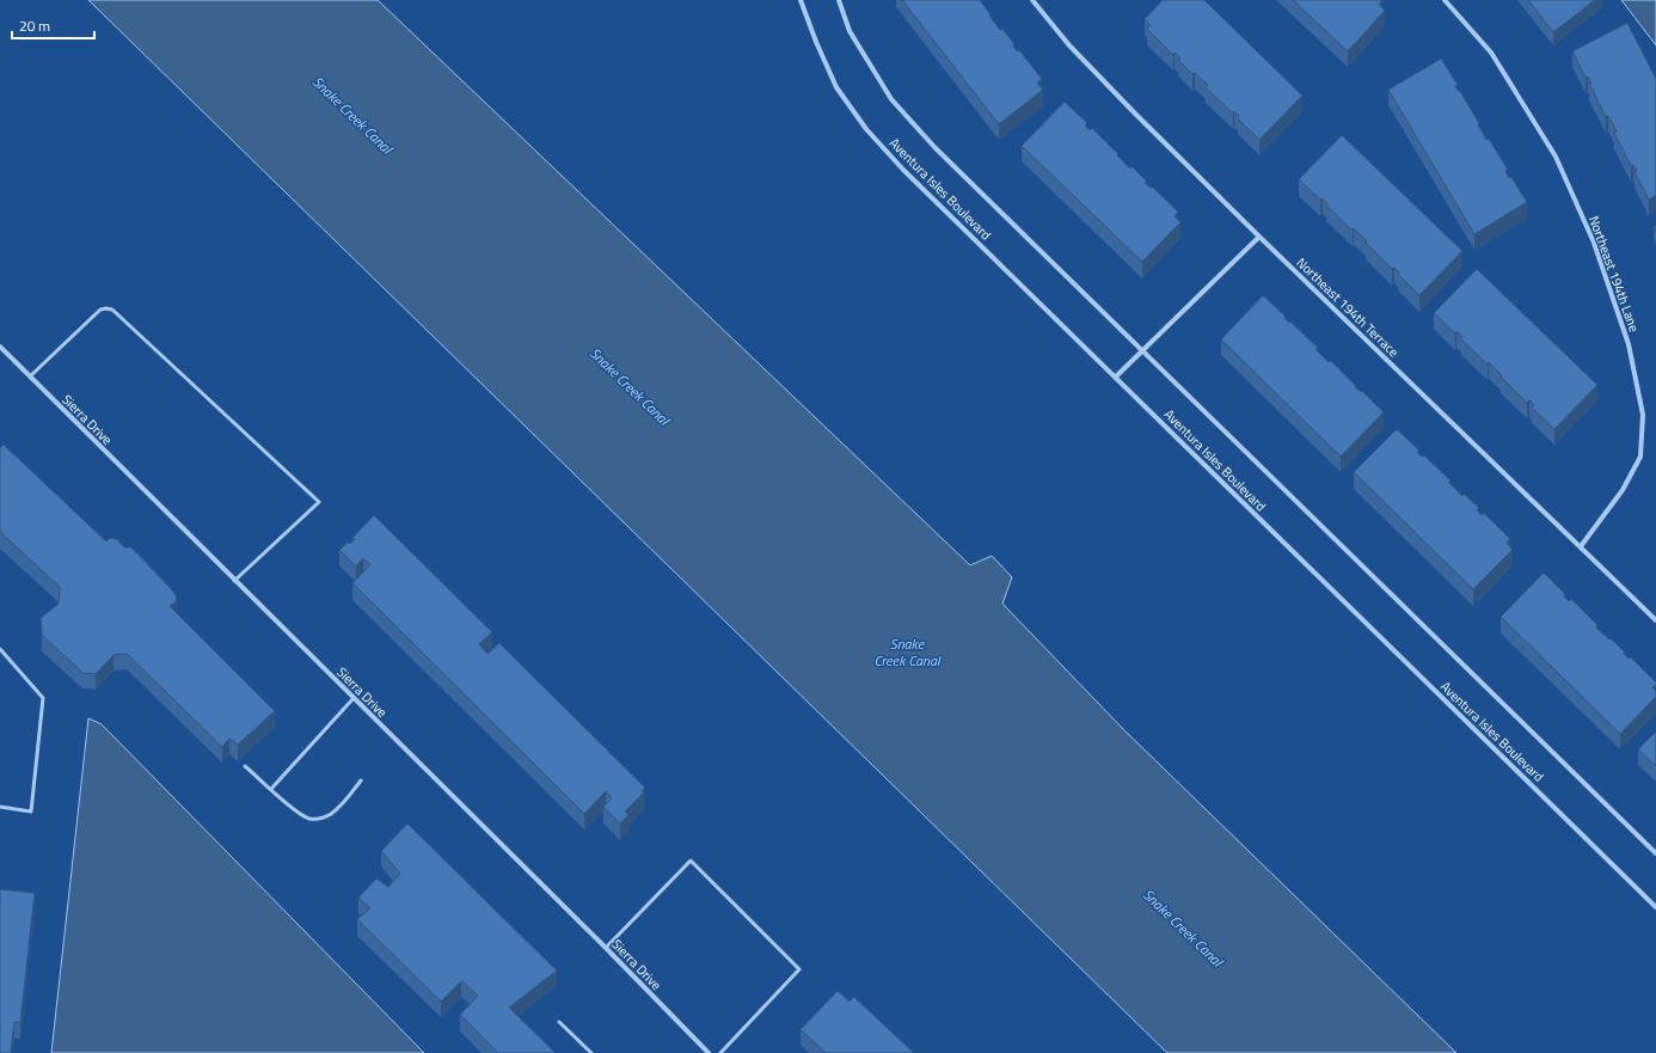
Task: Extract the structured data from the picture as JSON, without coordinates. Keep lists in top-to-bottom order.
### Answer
{
  "streets": {
    "street": [
      "Aventura Isles Boulevard",
      "Northeast 194th Lane",
      "Northeast 194th Terrace",
      "Sierra Drive"
    ]
  },
  "crossings": [
    ["Northeast 194th Lane", "Northeast 194th Terrace"]
  ],
  "water": ["Snake Creek Canal"],
  "scale_bar": "20 m"
}
